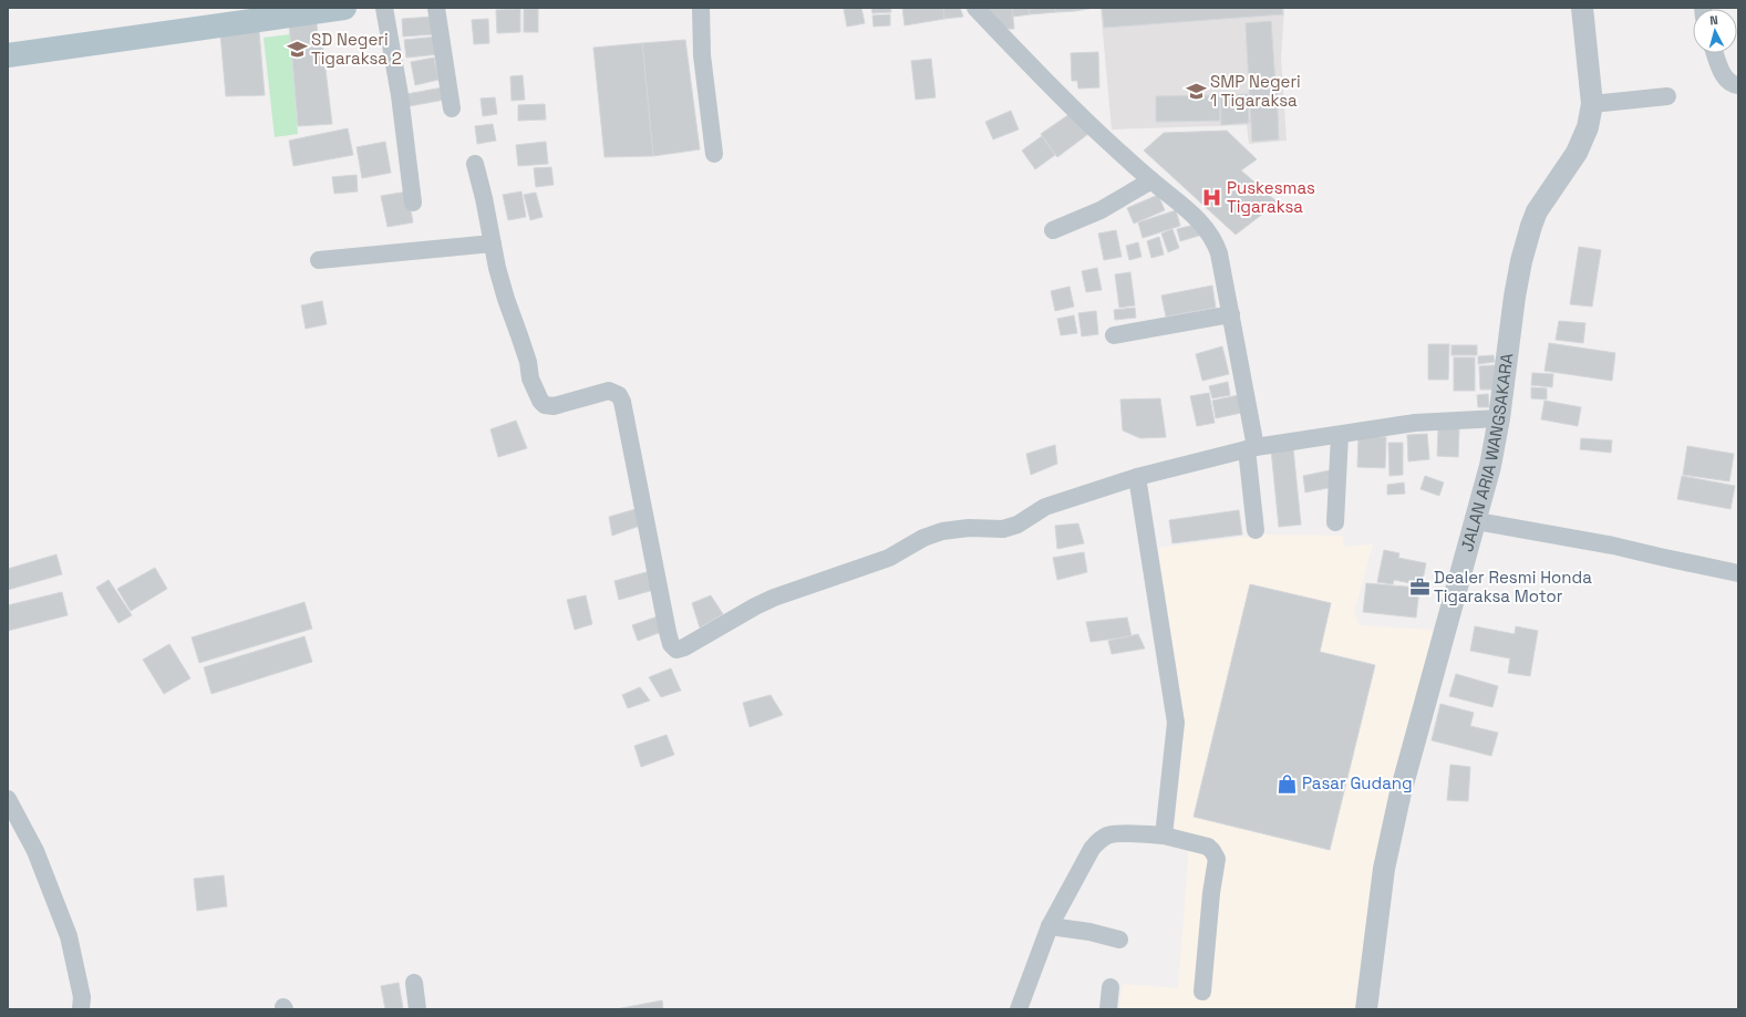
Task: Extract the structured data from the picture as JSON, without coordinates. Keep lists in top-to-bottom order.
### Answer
{
  "streets": {
    "street": ["JALAN ARIA WANGSAKARA"]
  },
  "places": {
    "school or university": ["SD Negeri Tigaraksa 2", "SMP Negeri 1 Tigaraksa"],
    "hospital": ["Puskesmas Tigaraksa"],
    "office": ["Dealer Resmi Honda Tigaraksa Motor"],
    "shop": ["Pasar Gudang"]
  },
  "north": "top"
}
